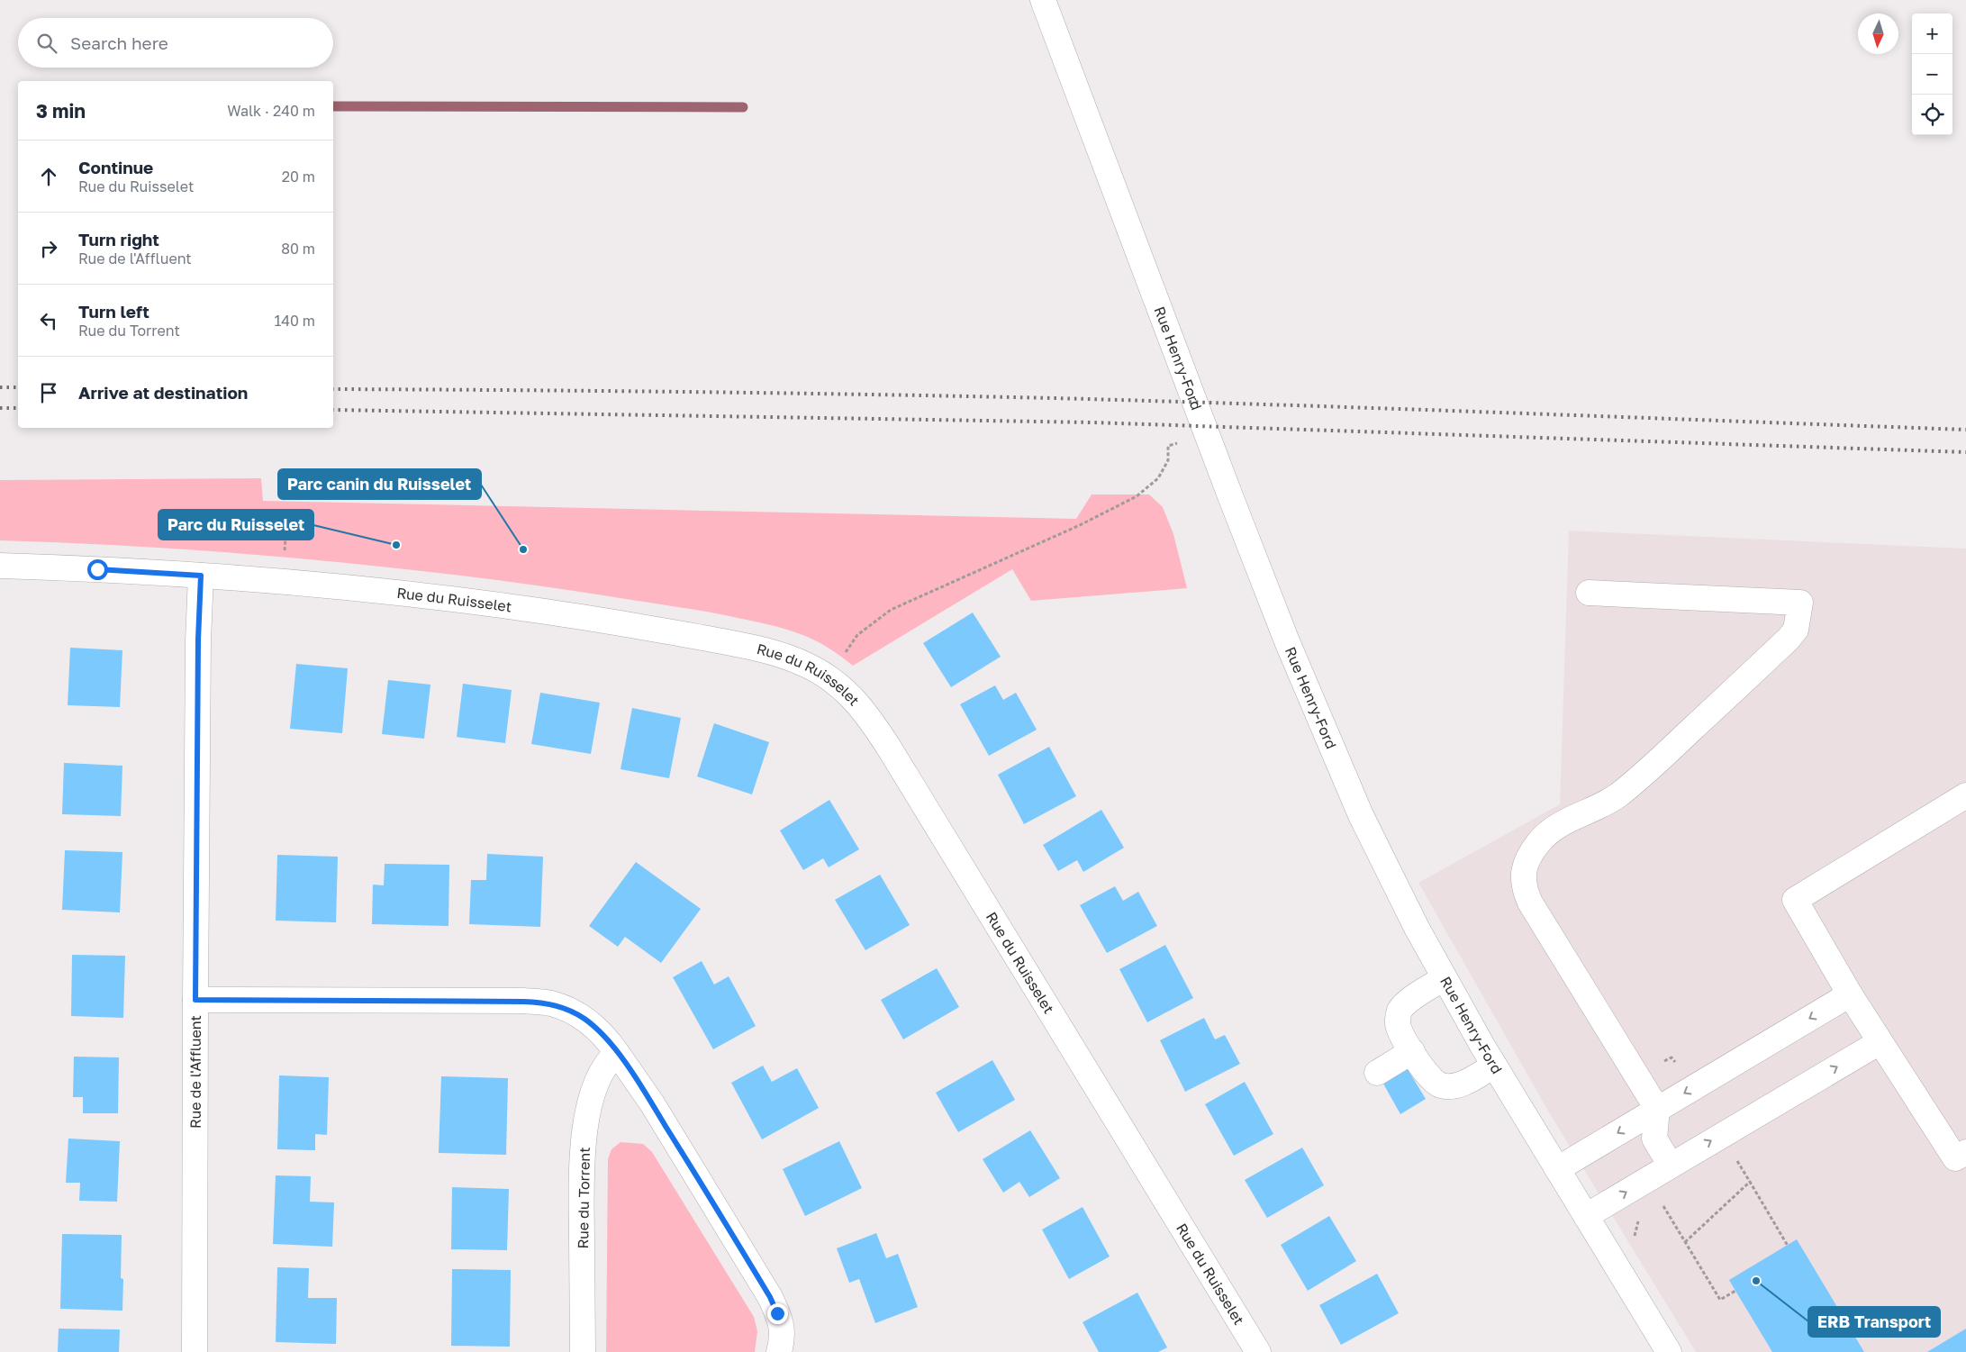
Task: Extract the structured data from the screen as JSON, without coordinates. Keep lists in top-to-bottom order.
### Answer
{
  "streets": {
    "street": [
      "Rue Henry-Ford",
      "Rue du Ruisselet",
      "Rue de l'Affluent",
      "Rue du Torrent"
    ]
  },
  "crossings": [
    ["Rue du Ruisselet", "Rue de l'Affluent"]
  ],
  "places": ["Parc du Ruisselet", "Parc canin du Ruisselet", "ERB Transport"],
  "north": "bottom",
  "page": {
    "map_buttons": ["+", "−"],
    "search": "Search here",
    "heading": ["3 min", "Walk · 240 m"],
    "list": [
      ["Continue", "Rue du Ruisselet", "20 m"],
      ["Turn right", "Rue de l'Affluent", "80 m"],
      ["Turn left", "Rue du Torrent", "140 m"],
      "Arrive at destination"
    ]
  }
}
